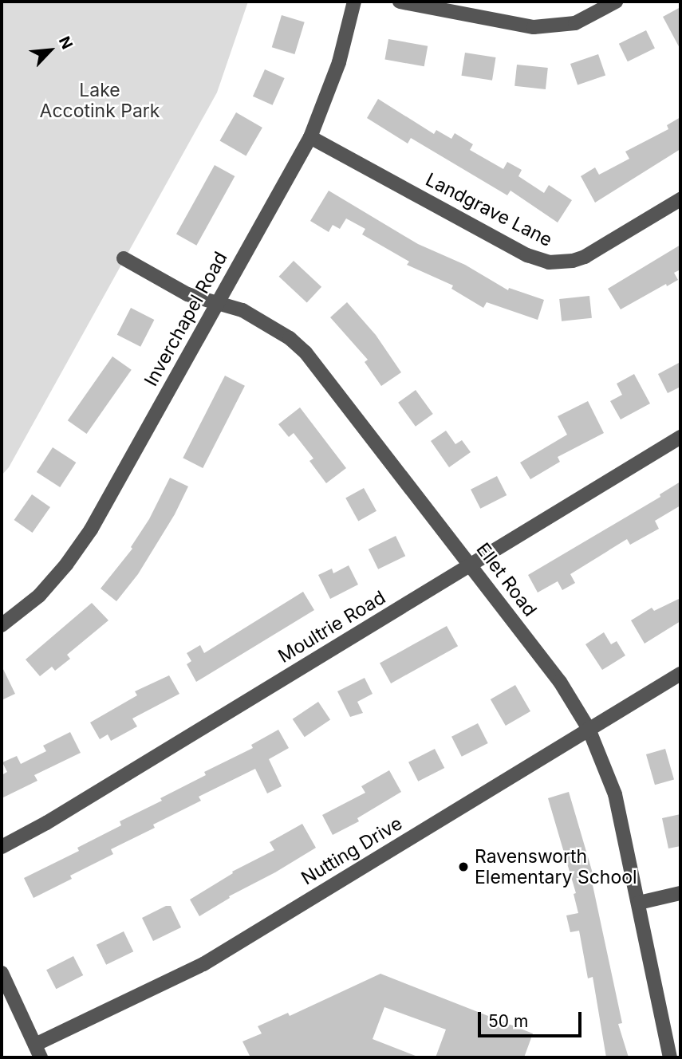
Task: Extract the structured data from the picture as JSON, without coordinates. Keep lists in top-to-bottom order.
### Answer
{
  "streets": {
    "street": [
      "Landgrave Lane",
      "Inverchapel Road",
      "Ellet Road",
      "Moultrie Road",
      "Nutting Drive"
    ]
  },
  "crossings": [
    ["Landgrave Lane", "Inverchapel Road"],
    ["Inverchapel Road", "Ellet Road"],
    ["Ellet Road", "Moultrie Road"],
    ["Ellet Road", "Nutting Drive"]
  ],
  "parks": ["Lake Accotink Park"],
  "places": ["Ravensworth Elementary School"],
  "scale_bar": "50 m",
  "north": "top right"
}
